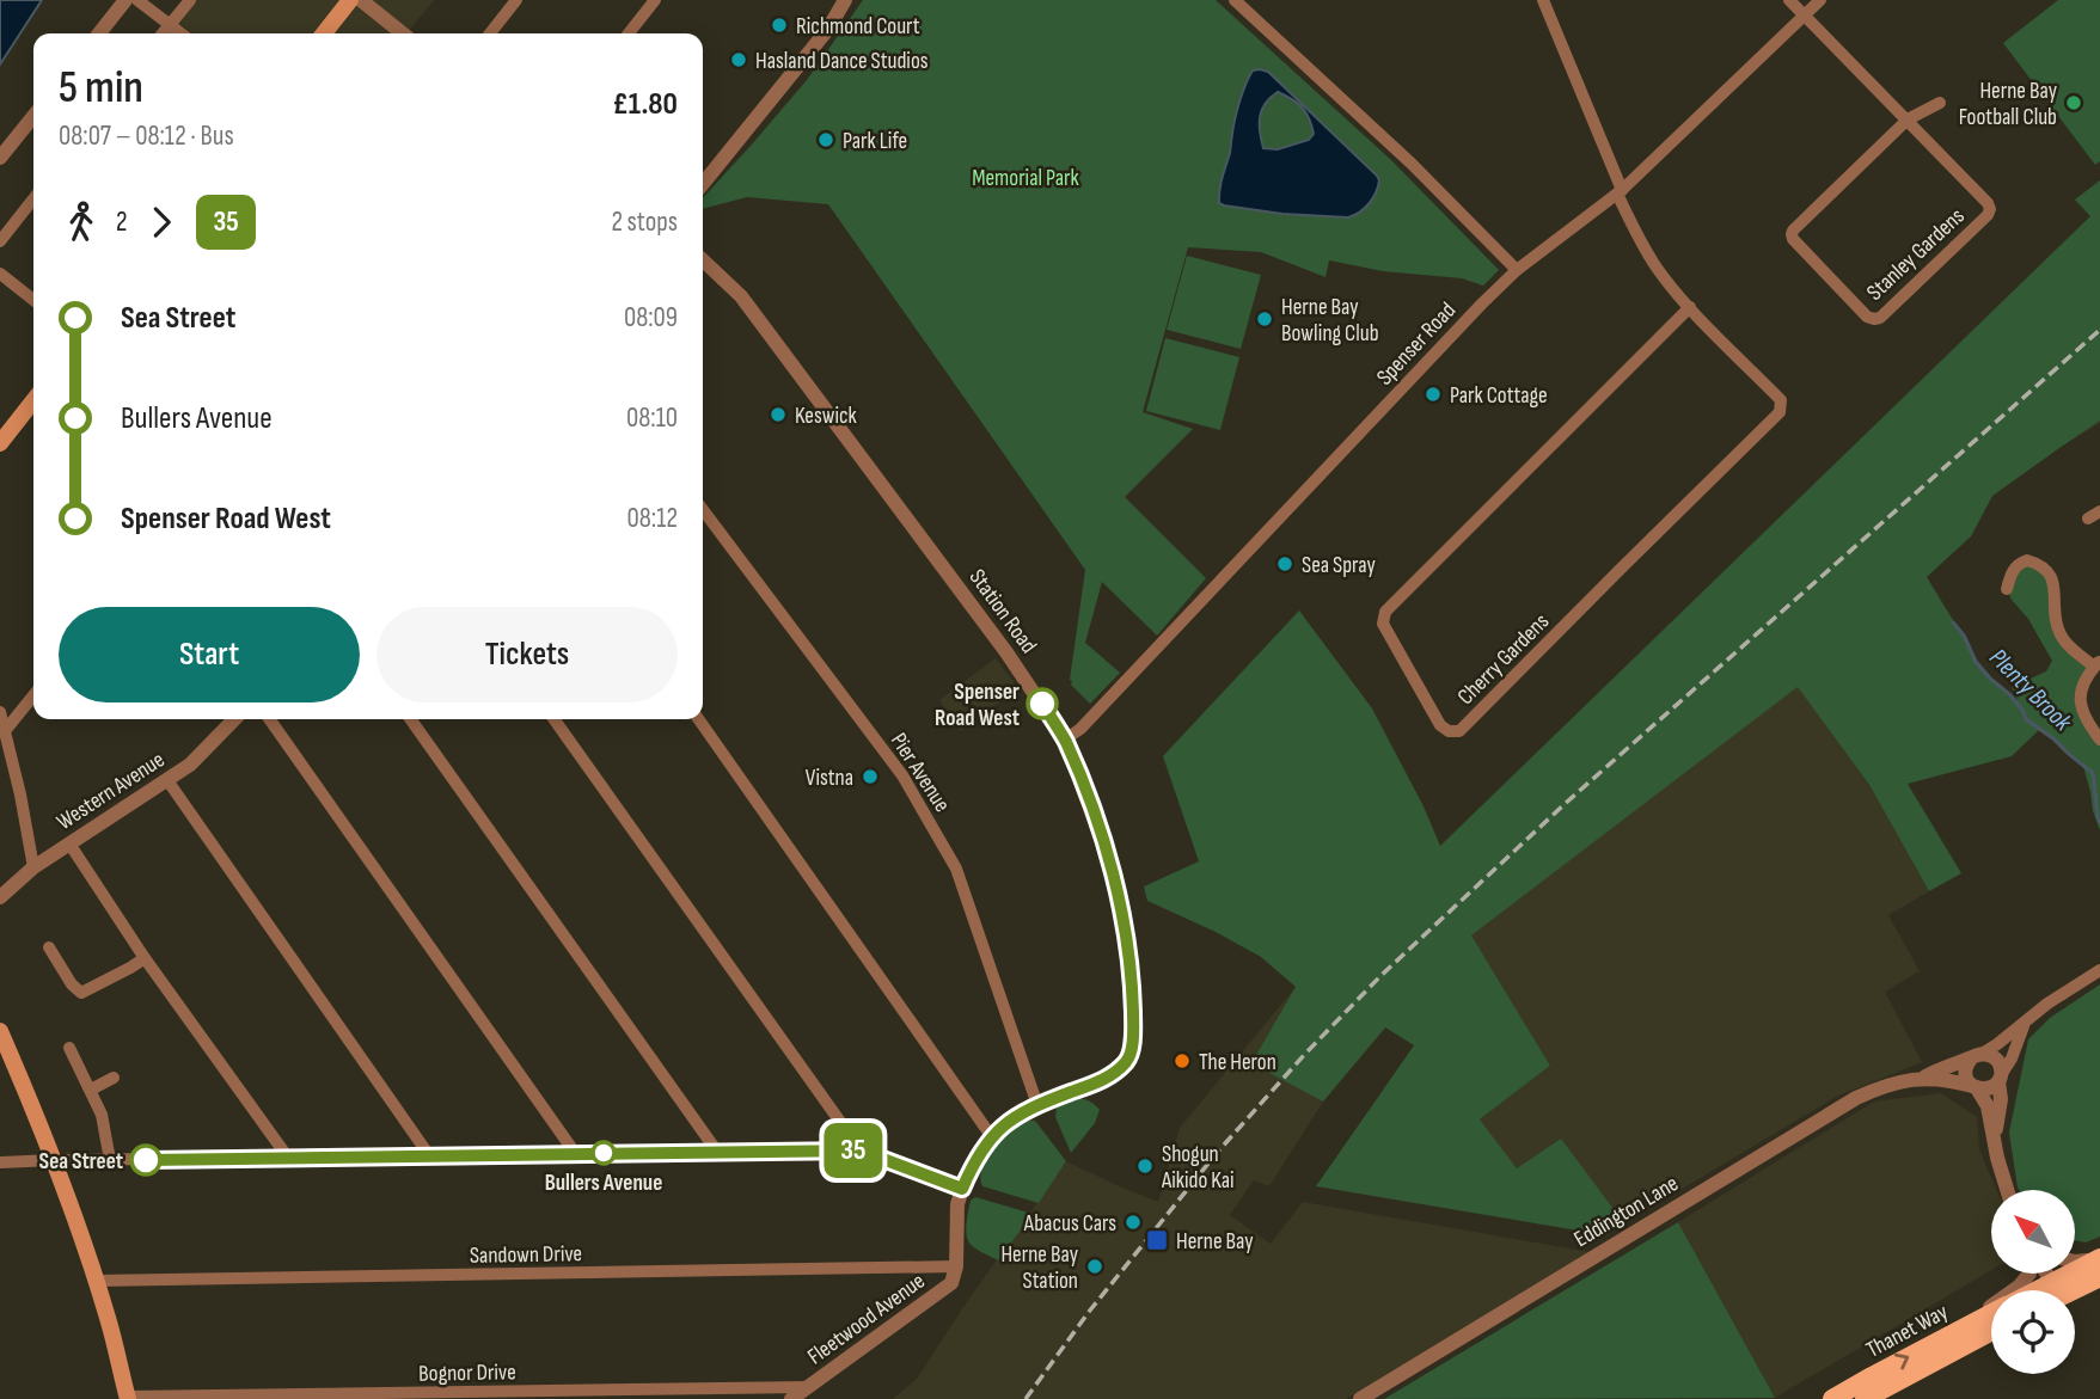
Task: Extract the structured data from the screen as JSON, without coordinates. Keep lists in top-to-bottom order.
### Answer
{
  "streets": {
    "main road": ["Thanet Way"],
    "street": [
      "Stanley Gardens",
      "Spenser Road",
      "Station Road",
      "Cherry Gardens",
      "Pier Avenue",
      "Western Avenue",
      "Eddington Lane",
      "Sandown Drive",
      "Fleetwood Avenue",
      "Bognor Drive"
    ]
  },
  "crossings": [
    ["Stanley Gardens", "Spenser Road"],
    ["Spenser Road", "Station Road"],
    ["Spenser Road", "Cherry Gardens"],
    ["Station Road", "Pier Avenue"],
    ["Sandown Drive", "Fleetwood Avenue"],
    ["Fleetwood Avenue", "Bognor Drive"]
  ],
  "water": ["Plenty Brook"],
  "parks": ["Memorial Park"],
  "places": {
    "other": [
      "Richmond Court",
      "Hasland Dance Studios",
      "Herne Bay Football Club",
      "Park Life",
      "Herne Bay Bowling Club",
      "Park Cottage",
      "Keswick",
      "Sea Spray",
      "Spenser Road West",
      "Vistna",
      "The Heron",
      "Bullers Avenue",
      "Sea Street",
      "Shogun Aikido Kai",
      "Abacus Cars",
      "Herne Bay Station"
    ],
    "transit": ["Herne Bay"]
  },
  "lines": ["bus line 35"],
  "north": "top left",
  "page": {
    "on_map": "35",
    "heading": ["5 min", "08:07 – 08:12 · Bus", "£1.80"],
    "legs": ["2", "35", "2 stops"],
    "list": [
      {
        "name": "Sea Street",
        "value": "08:09"
      },
      {
        "name": "Bullers Avenue",
        "value": "08:10"
      },
      {
        "name": "Spenser Road West",
        "value": "08:12"
      }
    ],
    "buttons": ["Start", "Tickets"]
  }
}
